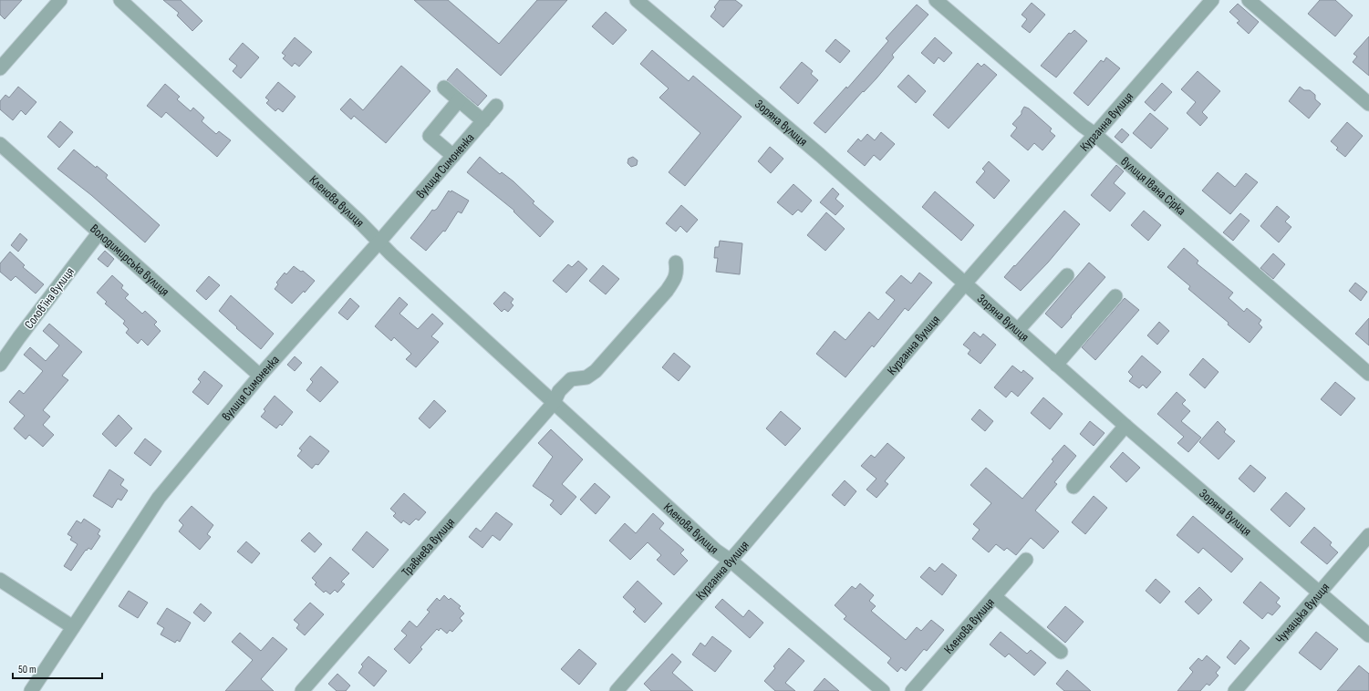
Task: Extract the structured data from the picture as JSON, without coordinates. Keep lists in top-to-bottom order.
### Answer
{
  "streets": {
    "street": [
      "Курганна вулиця",
      "Зоряна вулиця",
      "вулиця Симоненка",
      "вулиця Івана Сірка",
      "Кленова вулиця",
      "Володимирська вулиця",
      "Соловʼїна вулиця",
      "Травнева вулиця",
      "Чумацька вулиця"
    ]
  },
  "crossings": [
    ["Курганна вулиця", "Зоряна вулиця"],
    ["Курганна вулиця", "вулиця Івана Сірка"],
    ["Курганна вулиця", "Кленова вулиця"],
    ["Зоряна вулиця", "Чумацька вулиця"],
    ["вулиця Симоненка", "Кленова вулиця"],
    ["вулиця Симоненка", "Володимирська вулиця"],
    ["Кленова вулиця", "Травнева вулиця"],
    ["Володимирська вулиця", "Соловʼїна вулиця"]
  ],
  "scale_bar": "50 m"
}
